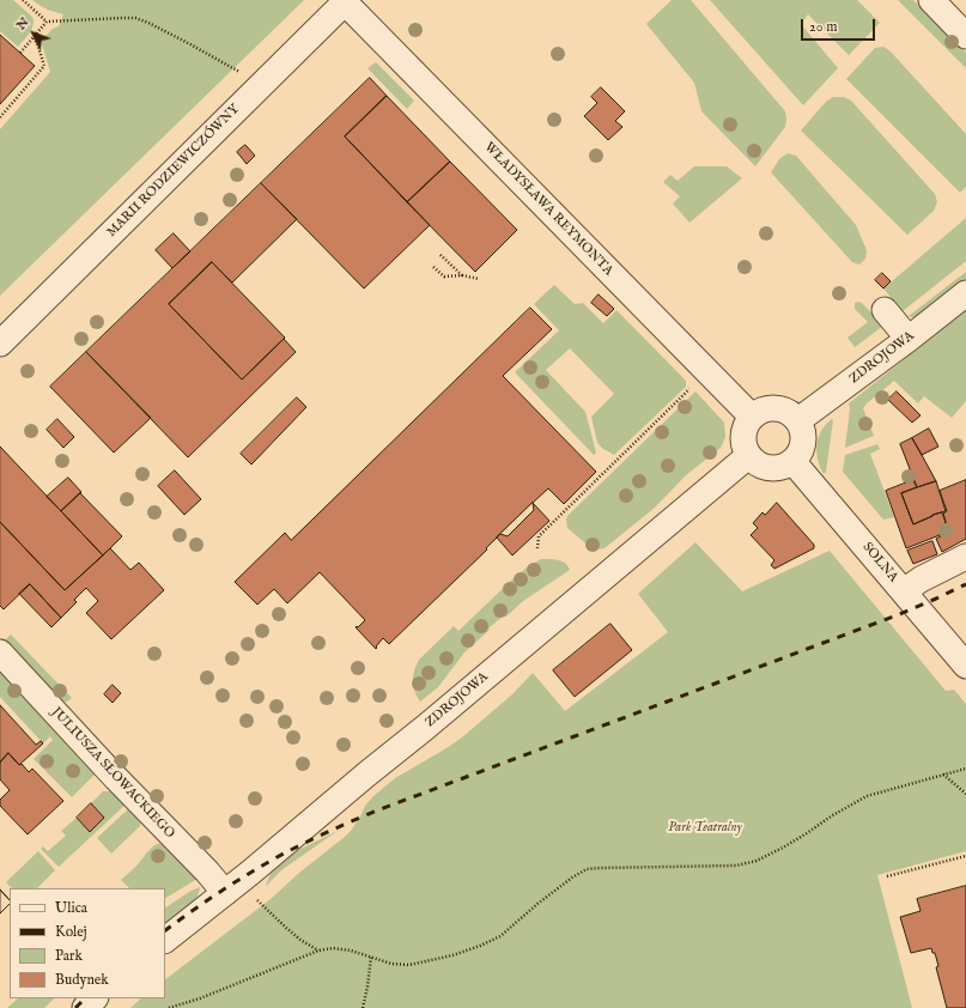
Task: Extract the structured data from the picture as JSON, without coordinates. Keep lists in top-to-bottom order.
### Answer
{
  "streets": {
    "street": [
      "MARII RODZIEWICZÓWNY",
      "WŁADYSŁAWA REYMONTA",
      "ZDROJOWA",
      "SOLNA",
      "JULIUSZA SŁOWACKIEGO"
    ]
  },
  "crossings": [
    ["MARII RODZIEWICZÓWNY", "WŁADYSŁAWA REYMONTA"],
    ["WŁADYSŁAWA REYMONTA", "ZDROJOWA"],
    ["WŁADYSŁAWA REYMONTA", "SOLNA"],
    ["ZDROJOWA", "SOLNA"],
    ["ZDROJOWA", "JULIUSZA SŁOWACKIEGO"]
  ],
  "parks": ["Park Teatralny"],
  "legend": [
    "Ulica",
    "Kolej",
    "Park",
    "Budynek"
  ],
  "scale_bar": "20 m",
  "north": "top left"
}
